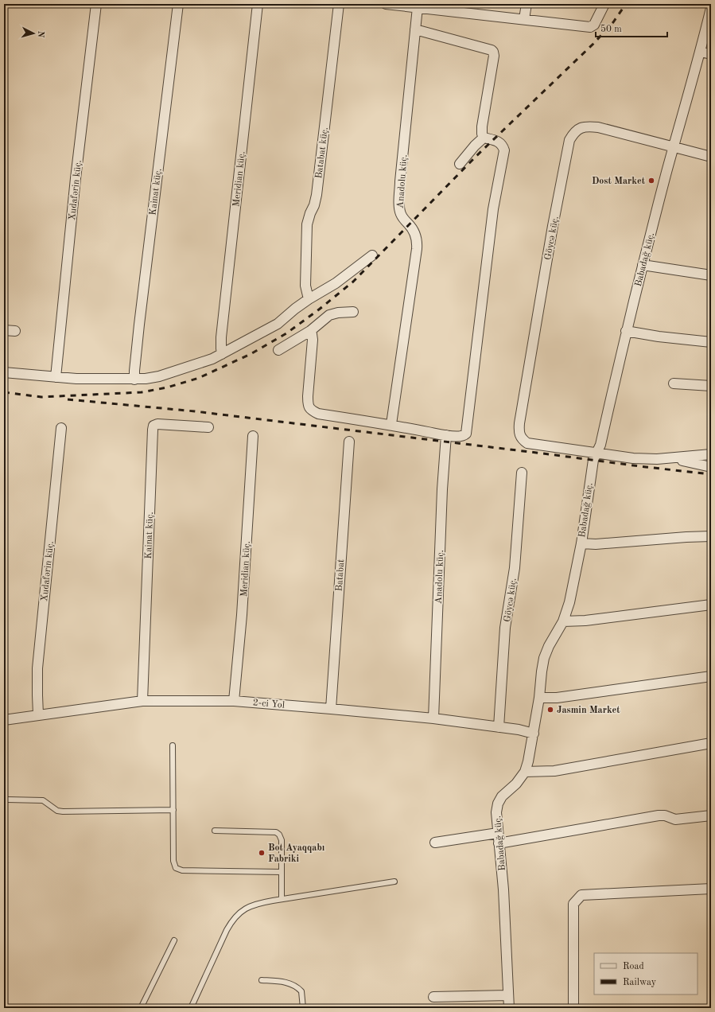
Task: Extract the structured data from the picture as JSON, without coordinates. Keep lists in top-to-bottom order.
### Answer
{
  "streets": {
    "street": [
      "Batabat küç.",
      "Meridian küç.",
      "Anadolu küç.",
      "Xudafərin küç.",
      "Kainat küç.",
      "Göycə küç.",
      "Babadağ küç.",
      "Batabat",
      "2-ci Yol"
    ]
  },
  "crossings": [
    ["Meridian küç.", "2-ci Yol"],
    ["Anadolu küç.", "2-ci Yol"],
    ["Xudafərin küç.", "2-ci Yol"],
    ["Kainat küç.", "2-ci Yol"],
    ["Göycə küç.", "Babadağ küç."],
    ["Göycə küç.", "2-ci Yol"],
    ["Babadağ küç.", "2-ci Yol"],
    ["Batabat", "2-ci Yol"]
  ],
  "places": ["Dost Market", "Jasmin Market", "Bot Ayaqqabı Fabriki"],
  "legend": ["Road", "Railway"],
  "scale_bar": "50 m",
  "north": "right"
}
